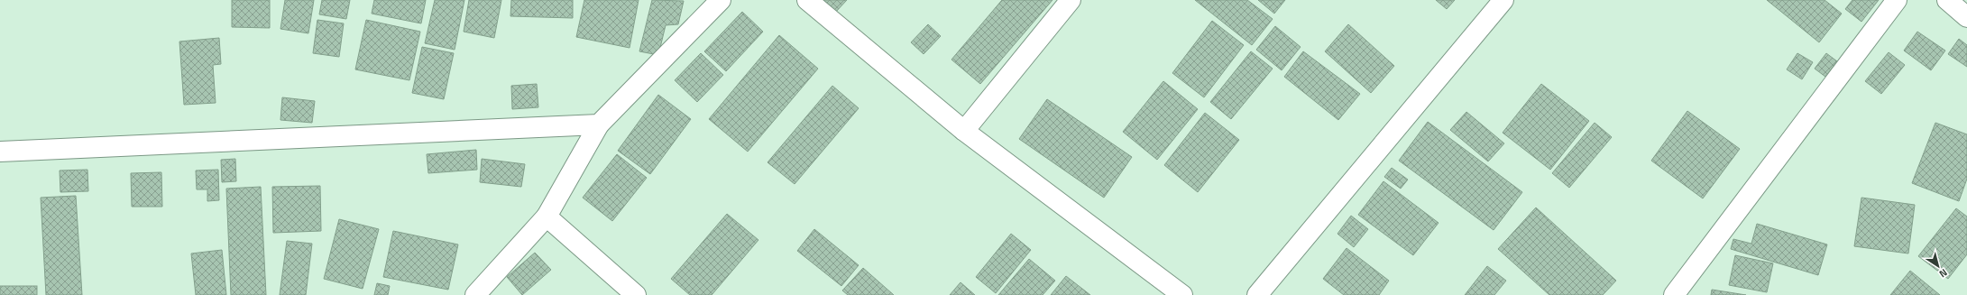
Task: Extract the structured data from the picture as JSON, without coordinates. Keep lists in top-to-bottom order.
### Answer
{
  "north": "bottom right"
}
